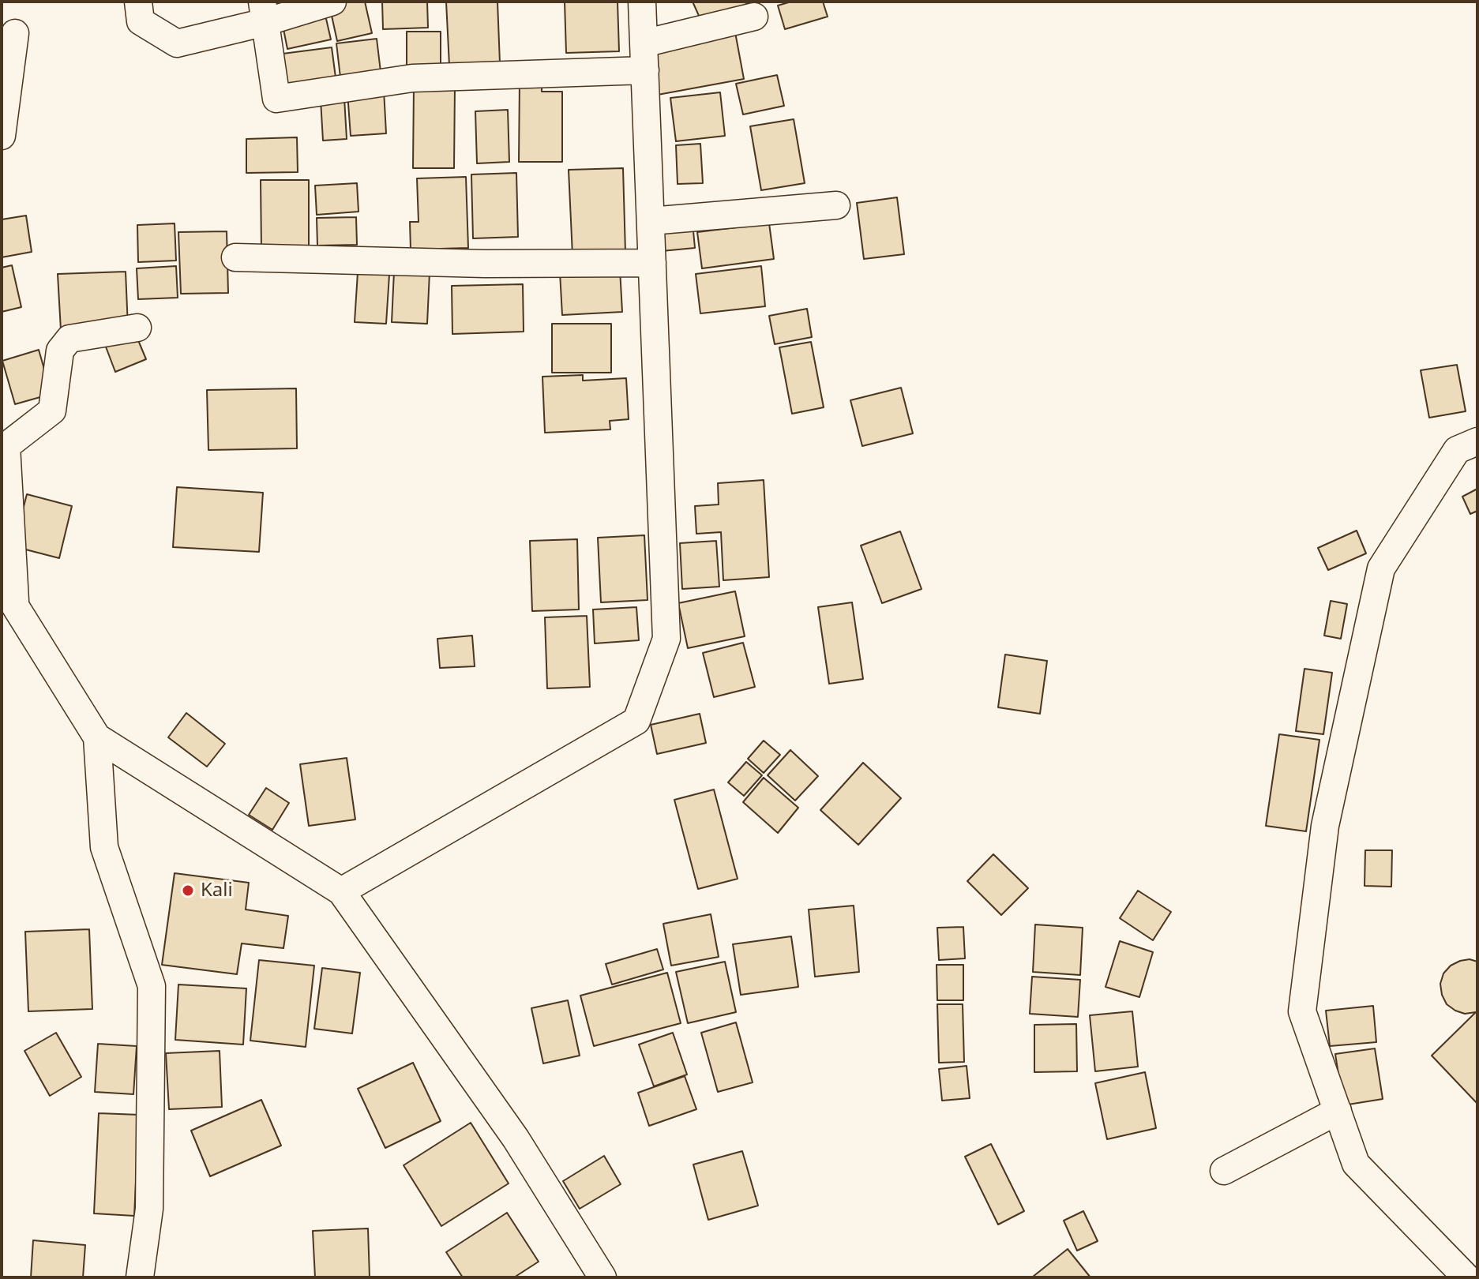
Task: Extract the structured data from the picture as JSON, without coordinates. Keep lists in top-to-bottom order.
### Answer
{
  "places": ["Kali"]
}
